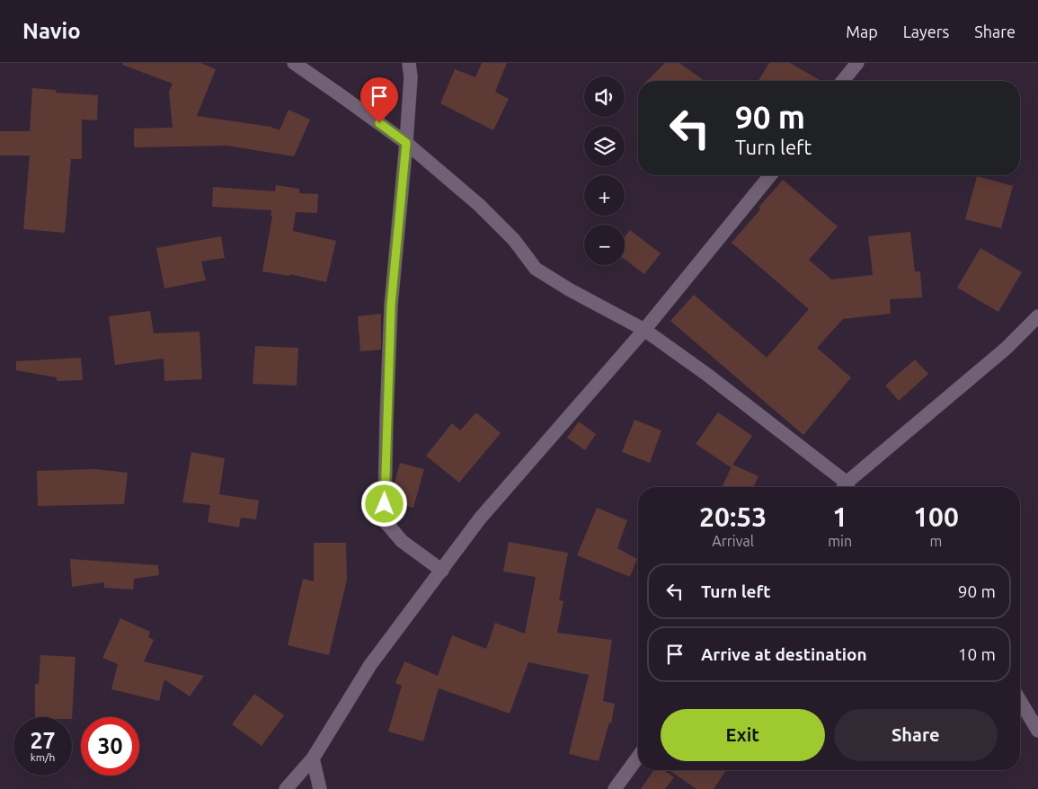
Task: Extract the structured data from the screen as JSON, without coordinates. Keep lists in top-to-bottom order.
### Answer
{
  "page": {
    "header": "Navio",
    "nav": ["Map", "Layers", "Share"],
    "map_buttons": ["+", "−"],
    "turn": ["90 m", "Turn left"],
    "eta": [
      "20:53",
      "Arrival",
      "1",
      "min",
      "100",
      "m"
    ],
    "list": [
      {
        "name": "Turn left",
        "value": "90 m"
      },
      {
        "name": "Arrive at destination",
        "value": "10 m"
      }
    ],
    "buttons": ["Exit", "Share"],
    "speed": "27 km/h",
    "limit": "30"
  }
}
